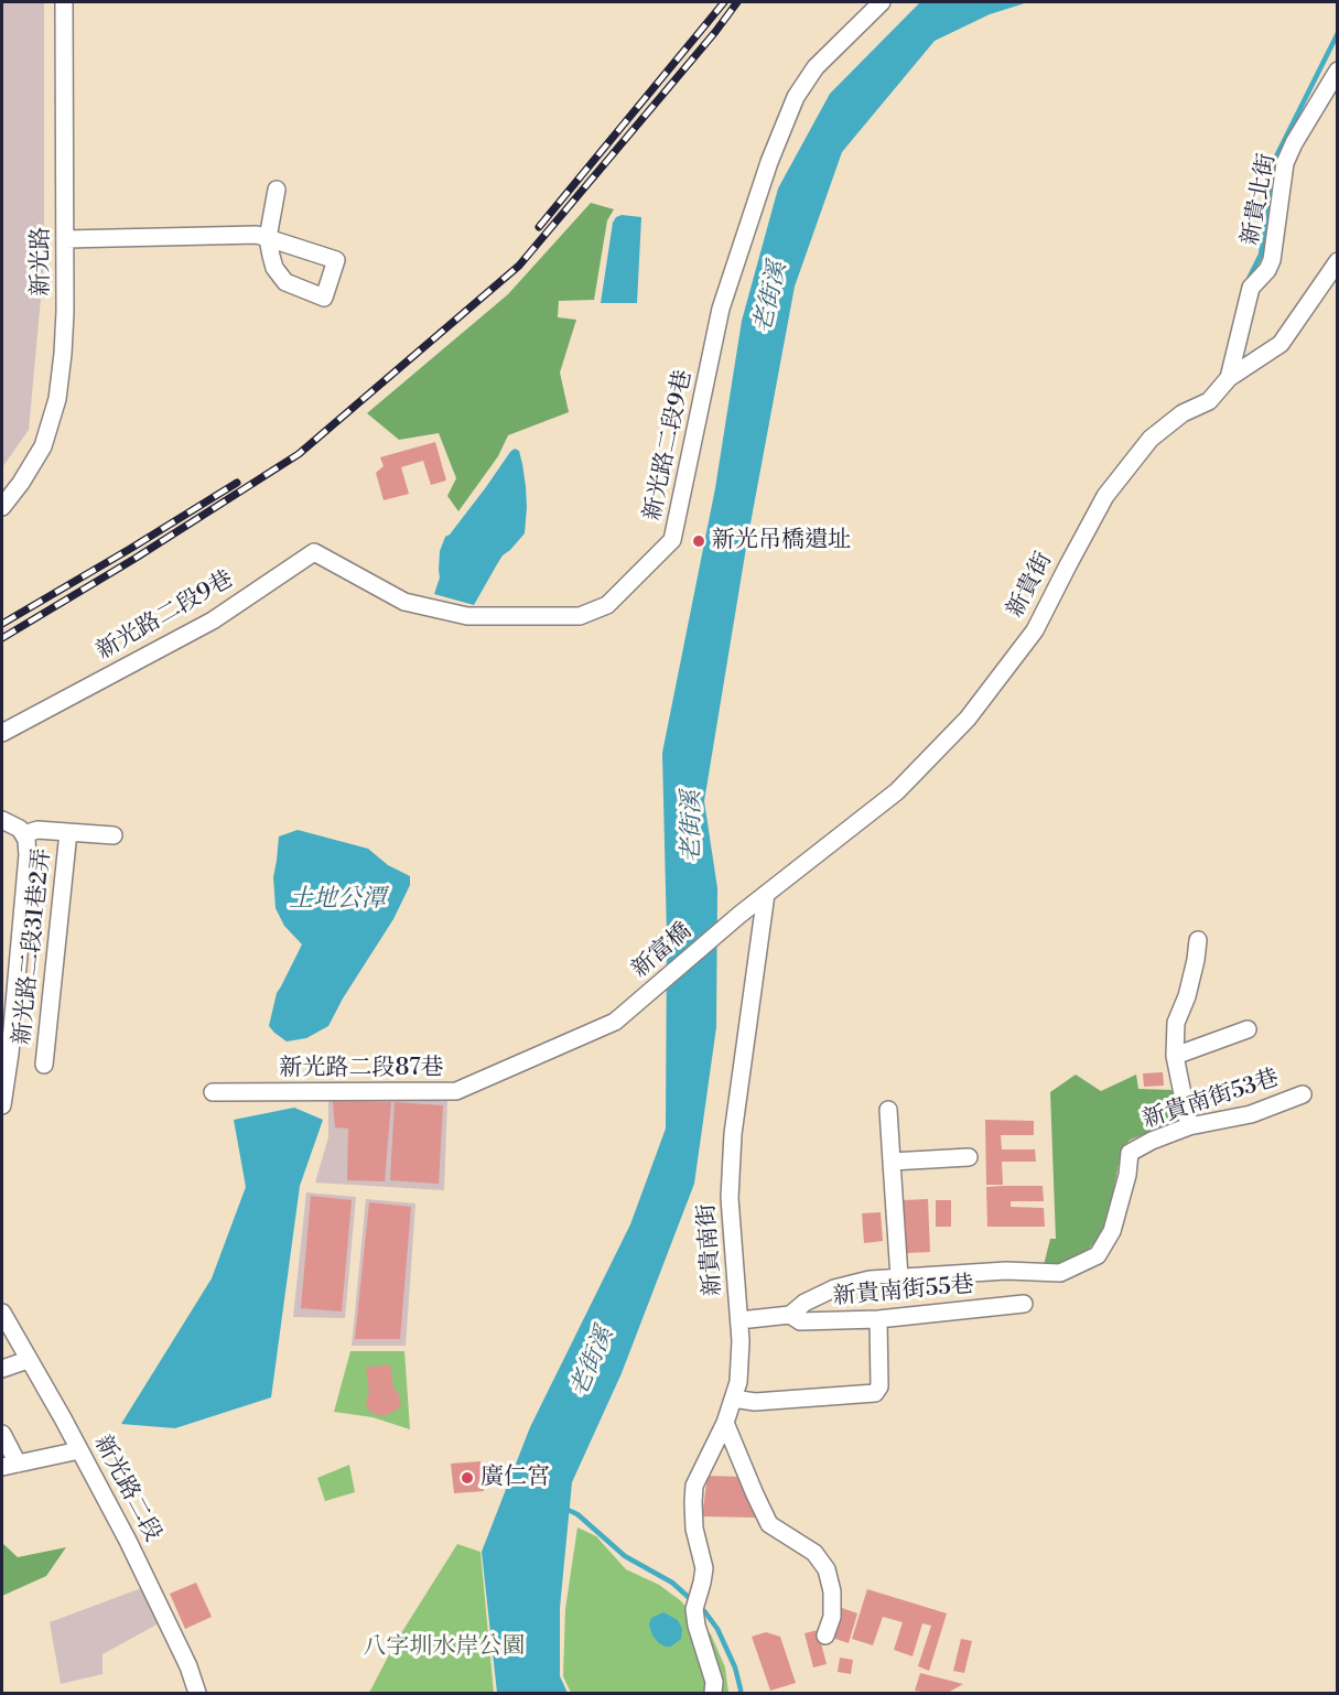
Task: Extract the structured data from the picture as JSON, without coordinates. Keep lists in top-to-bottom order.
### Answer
{
  "streets": {
    "street": [
      "新貴北街",
      "新光路",
      "新光路二段9巷",
      "新貴街",
      "新光路二段31巷2弄",
      "新富橋",
      "新光路二段87巷",
      "新貴南街53巷",
      "新貴南街",
      "新貴南街55巷",
      "新光路二段"
    ]
  },
  "crossings": [
    ["新貴北街", "新貴街"],
    ["新貴街", "新富橋"],
    ["新貴街", "新貴南街"],
    ["新富橋", "新光路二段87巷"],
    ["新貴南街53巷", "新貴南街"],
    ["新貴南街53巷", "新貴南街55巷"]
  ],
  "water": ["老街溪", "土地公潭"],
  "parks": ["八字圳水岸公園"],
  "places": ["新光吊橋遺址", "廣仁宮"]
}
